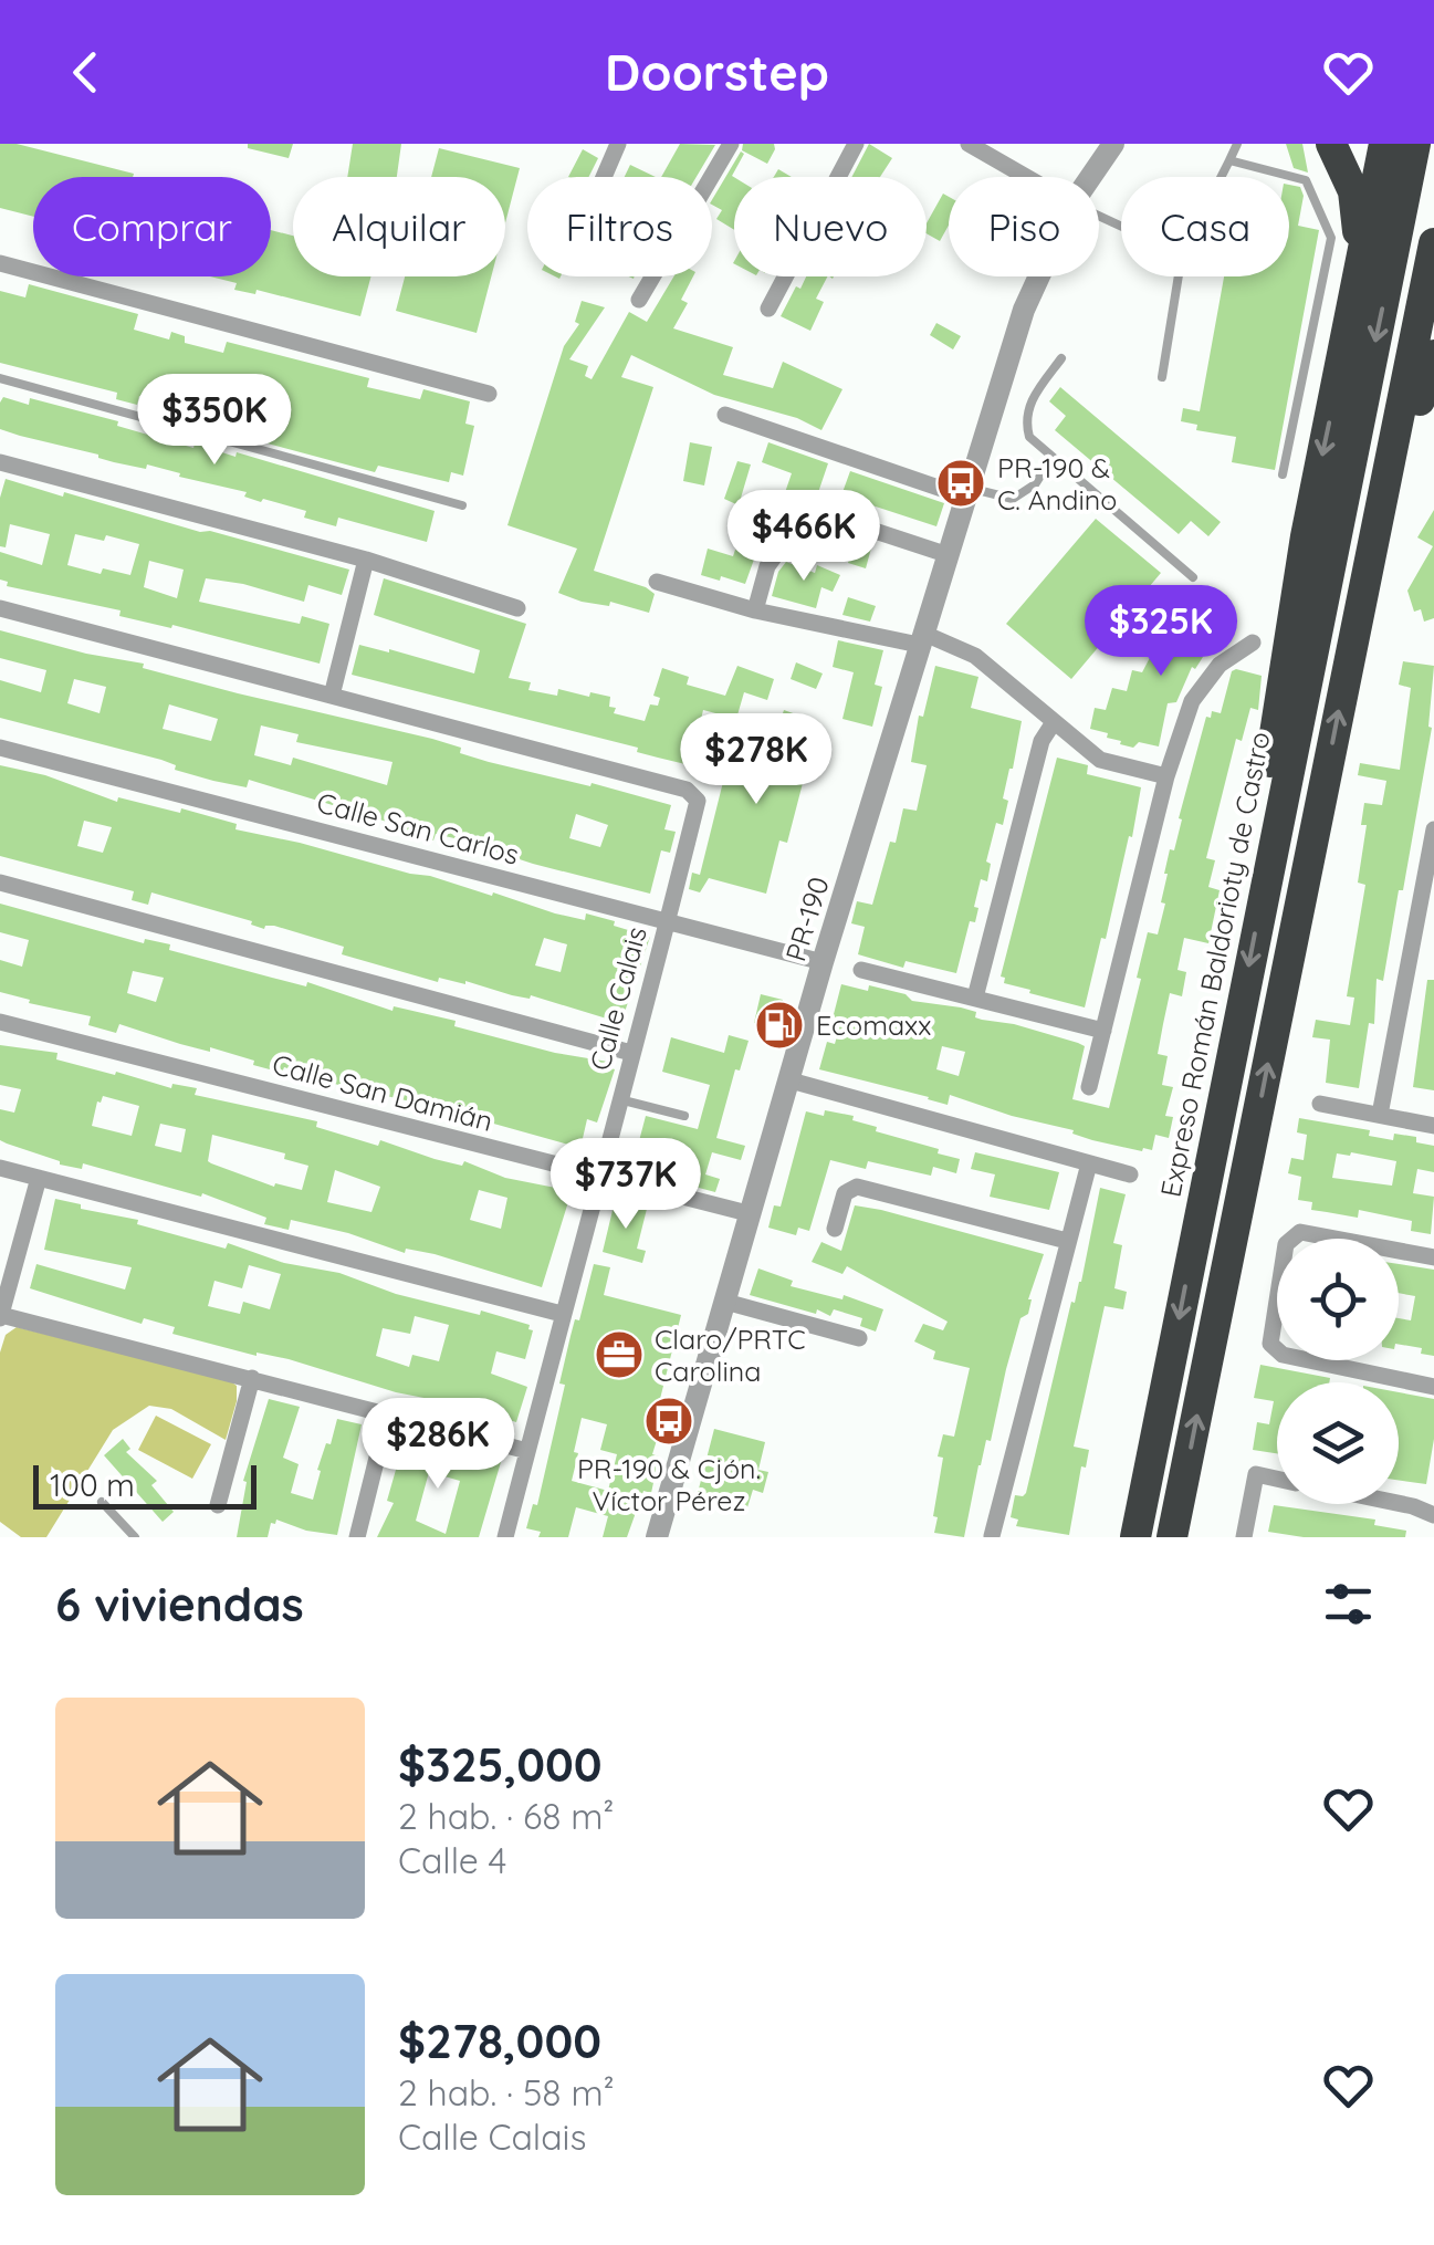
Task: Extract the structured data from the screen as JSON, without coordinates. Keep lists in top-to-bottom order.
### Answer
{
  "streets": {
    "highway": ["Expreso Román Baldorioty de Castro"],
    "street": [
      "Calle San Carlos",
      "PR-190",
      "Calle Calais",
      "Calle San Damián"
    ]
  },
  "crossings": [
    ["Calle San Carlos", "PR-190"],
    ["Calle San Carlos", "Calle Calais"],
    ["PR-190", "Calle San Damián"],
    ["Calle Calais", "Calle San Damián"]
  ],
  "places": {
    "bus stop": ["PR-190 & C. Andino", "PR-190 & Cjón. Víctor Pérez"],
    "fuel station": ["Ecomaxx"],
    "office": ["Claro/PRTC Carolina"]
  },
  "scale_bar": "100 m",
  "page": {
    "header": "Doorstep",
    "chip": [
      "Comprar",
      "Alquilar",
      "Filtros",
      "Nuevo",
      "Piso",
      "Casa"
    ],
    "price": [
      "$350K",
      "$466K",
      "$325K",
      "$278K",
      "$737K",
      "$286K"
    ],
    "scale": "100 m",
    "heading": "6 viviendas",
    "list": [
      {
        "name": "$325,000",
        "note": "2 hab. · 68 m² · Calle 4"
      },
      {
        "name": "$278,000",
        "note": "2 hab. · 58 m² · Calle Calais"
      }
    ]
  }
}
